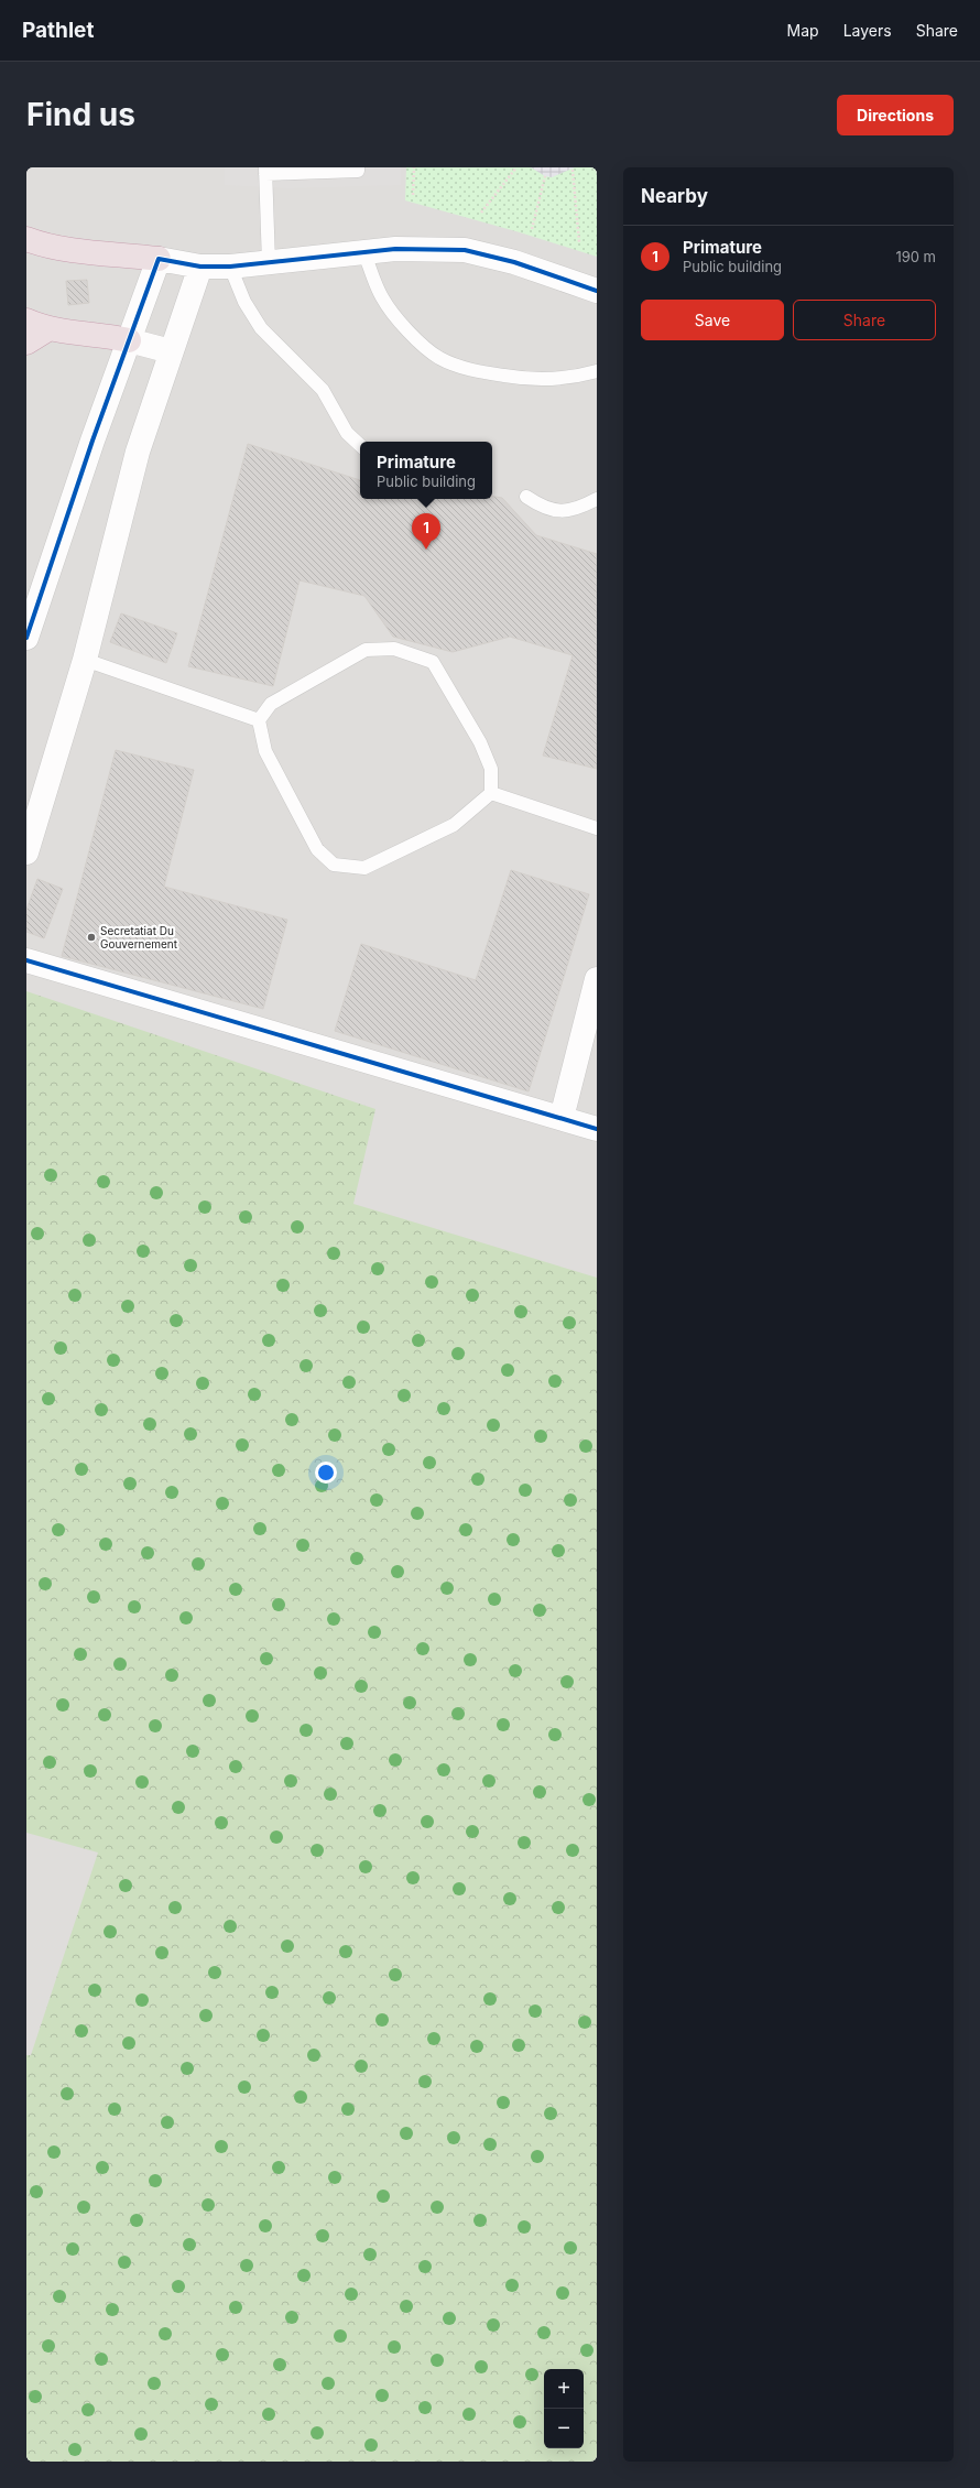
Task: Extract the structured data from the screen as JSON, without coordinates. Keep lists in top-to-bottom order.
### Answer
{
  "places": ["Secretatiat Du Gouvernement"],
  "page": {
    "header": "Pathlet",
    "nav": ["Map", "Layers", "Share"],
    "buttons": [
      "Directions",
      ["Save", "Share"]
    ],
    "title": "Find us",
    "heading": "Nearby",
    "list": [
      {
        "mark": "1",
        "name": "Primature",
        "note": "Public building",
        "value": "190 m"
      }
    ],
    "popup": ["Primature", "Public building"],
    "pins": "1",
    "map_buttons": ["+", "−"]
  }
}
